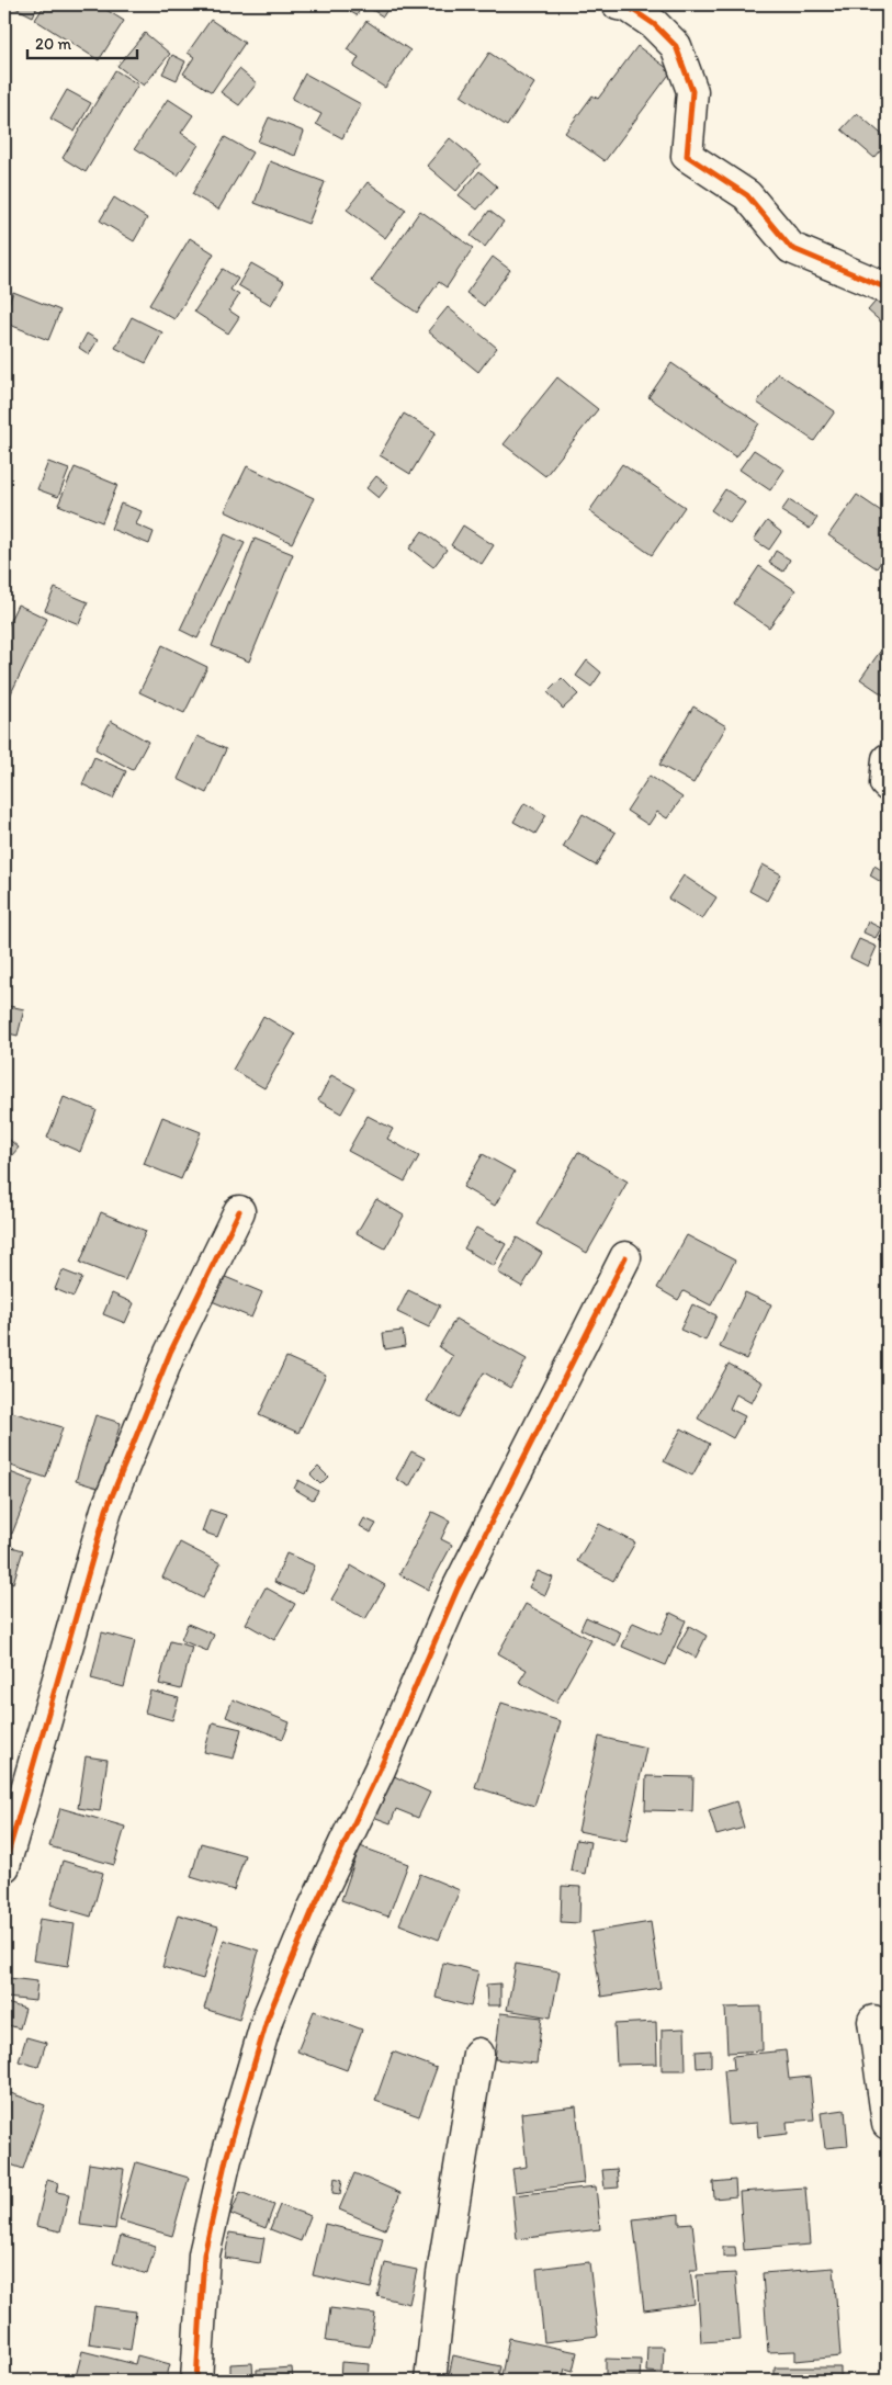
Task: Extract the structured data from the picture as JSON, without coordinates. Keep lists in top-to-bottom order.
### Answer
{
  "scale_bar": "20 m"
}
